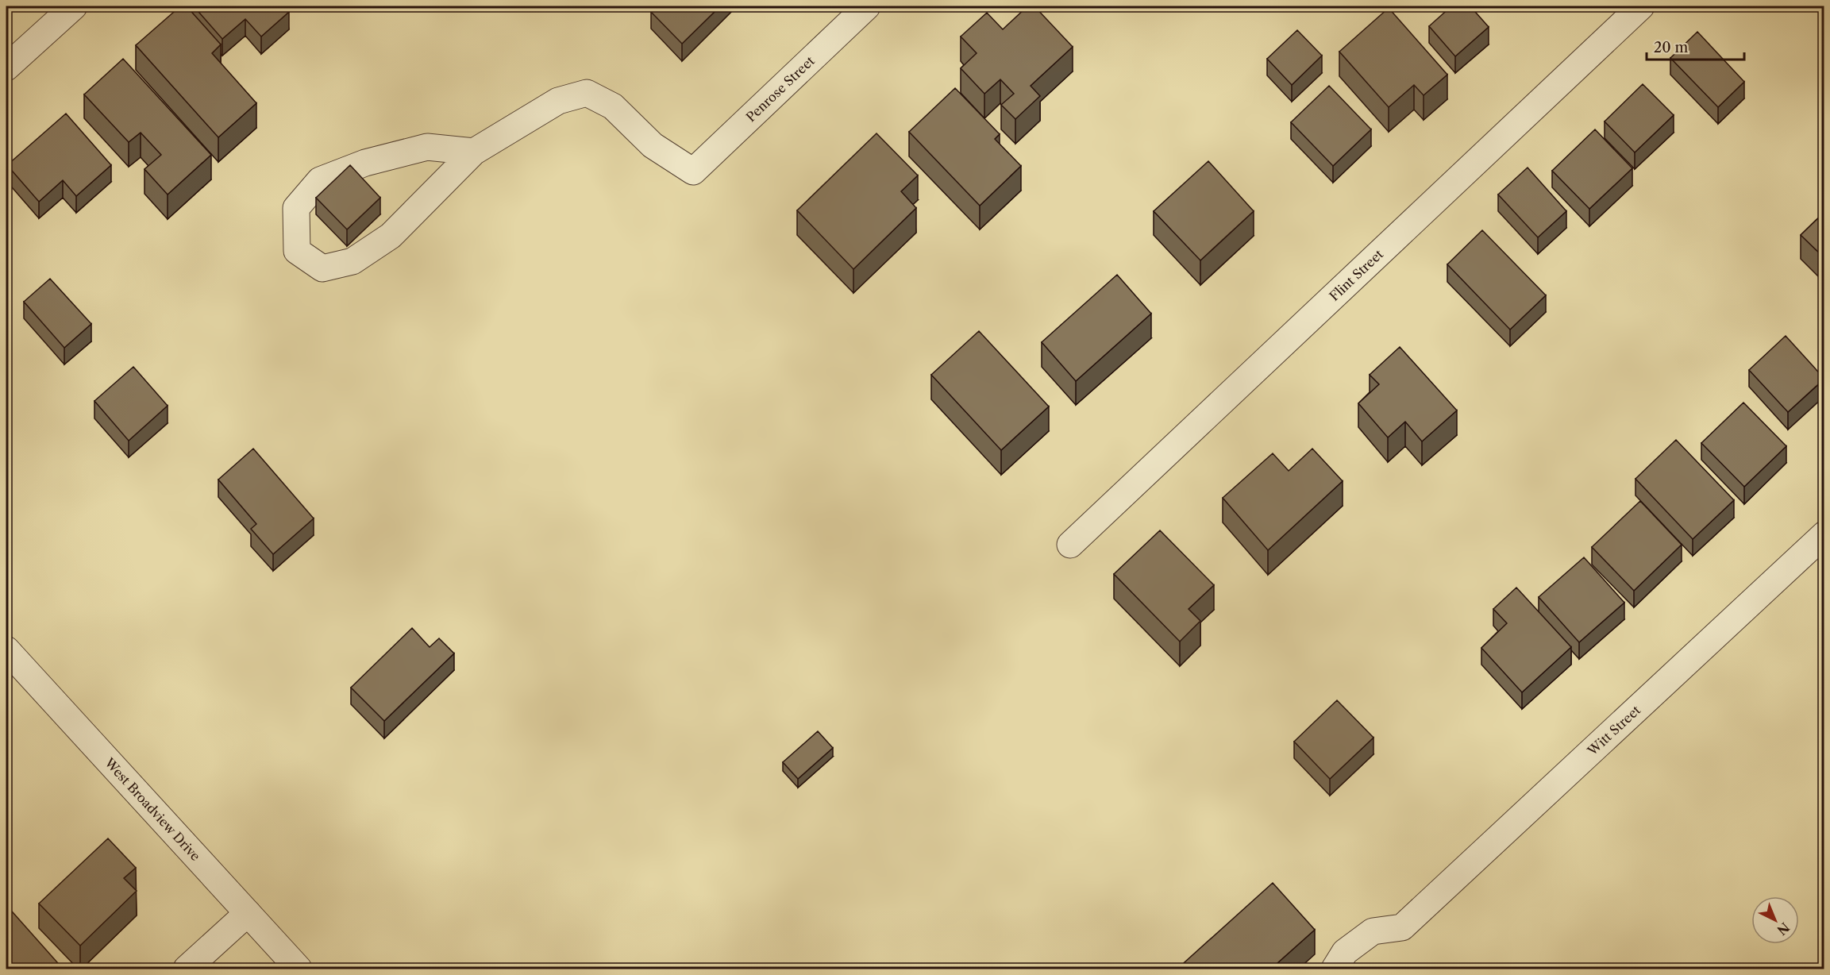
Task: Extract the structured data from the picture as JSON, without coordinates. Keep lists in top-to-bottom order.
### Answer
{
  "streets": {
    "street": [
      "Penrose Street",
      "Flint Street",
      "Witt Street",
      "West Broadview Drive"
    ]
  },
  "scale_bar": "20 m",
  "north": "bottom right"
}
